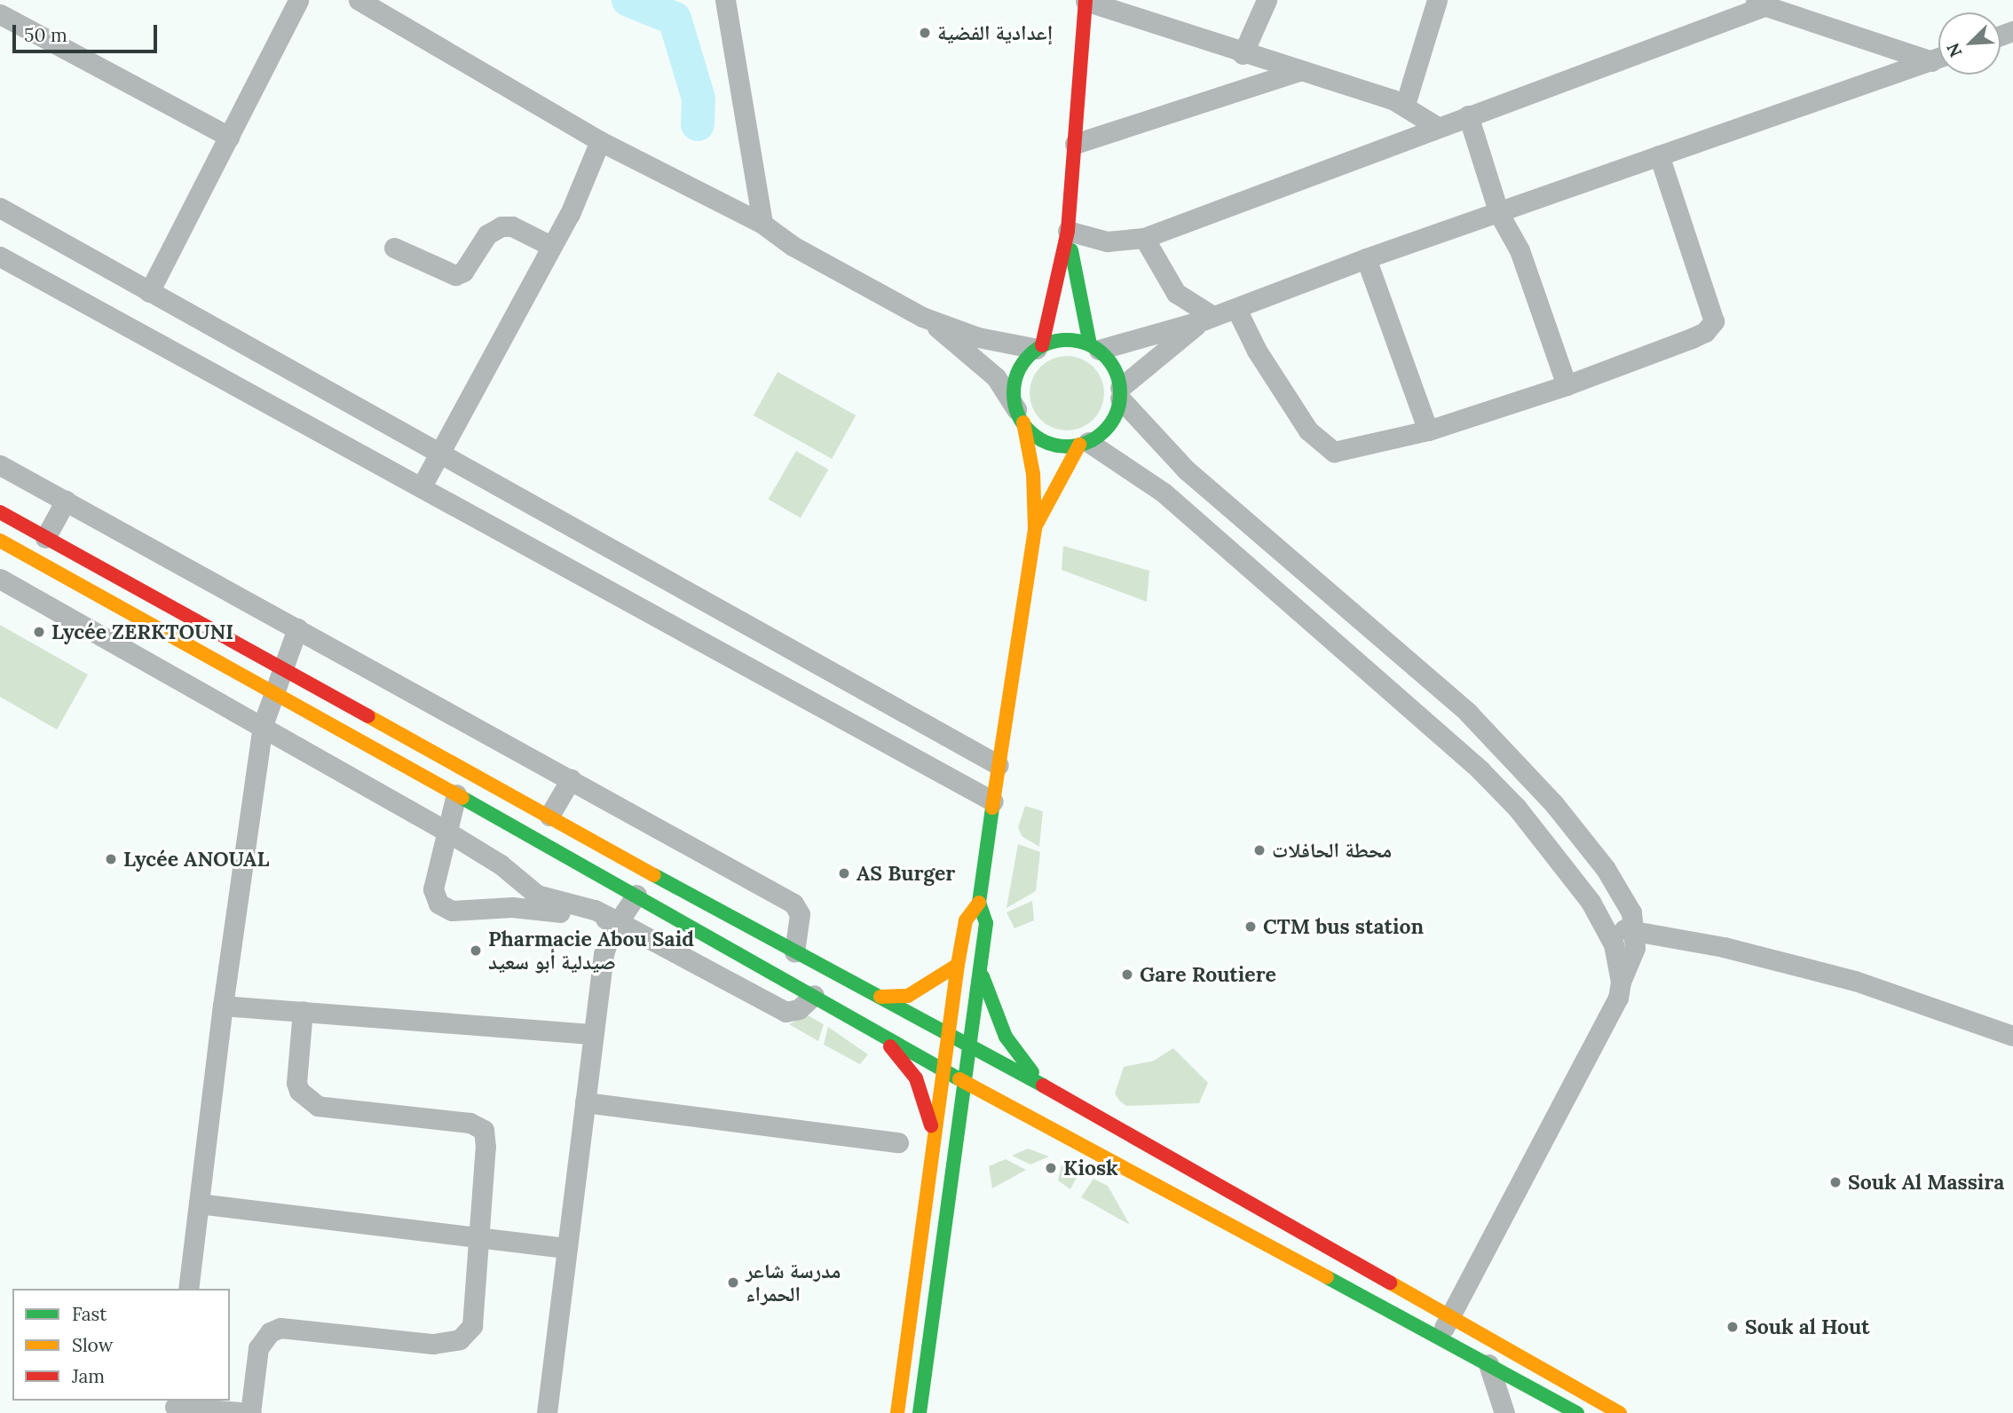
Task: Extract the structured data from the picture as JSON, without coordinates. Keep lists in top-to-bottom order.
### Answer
{
  "places": [
    "إعدادية الفضية",
    "Lycée ZERKTOUNI",
    "محطة الحافلات",
    "Lycée ANOUAL",
    "AS Burger",
    "CTM bus station",
    "Pharmacie Abou Said صيدلية أبو سعيد",
    "Gare Routiere",
    "Kiosk",
    "Souk Al Massira",
    "مدرسة شاعر الحمراء",
    "Souk al Hout"
  ],
  "legend": ["Fast", "Slow", "Jam"],
  "scale_bar": "50 m",
  "north": "bottom left"
}
